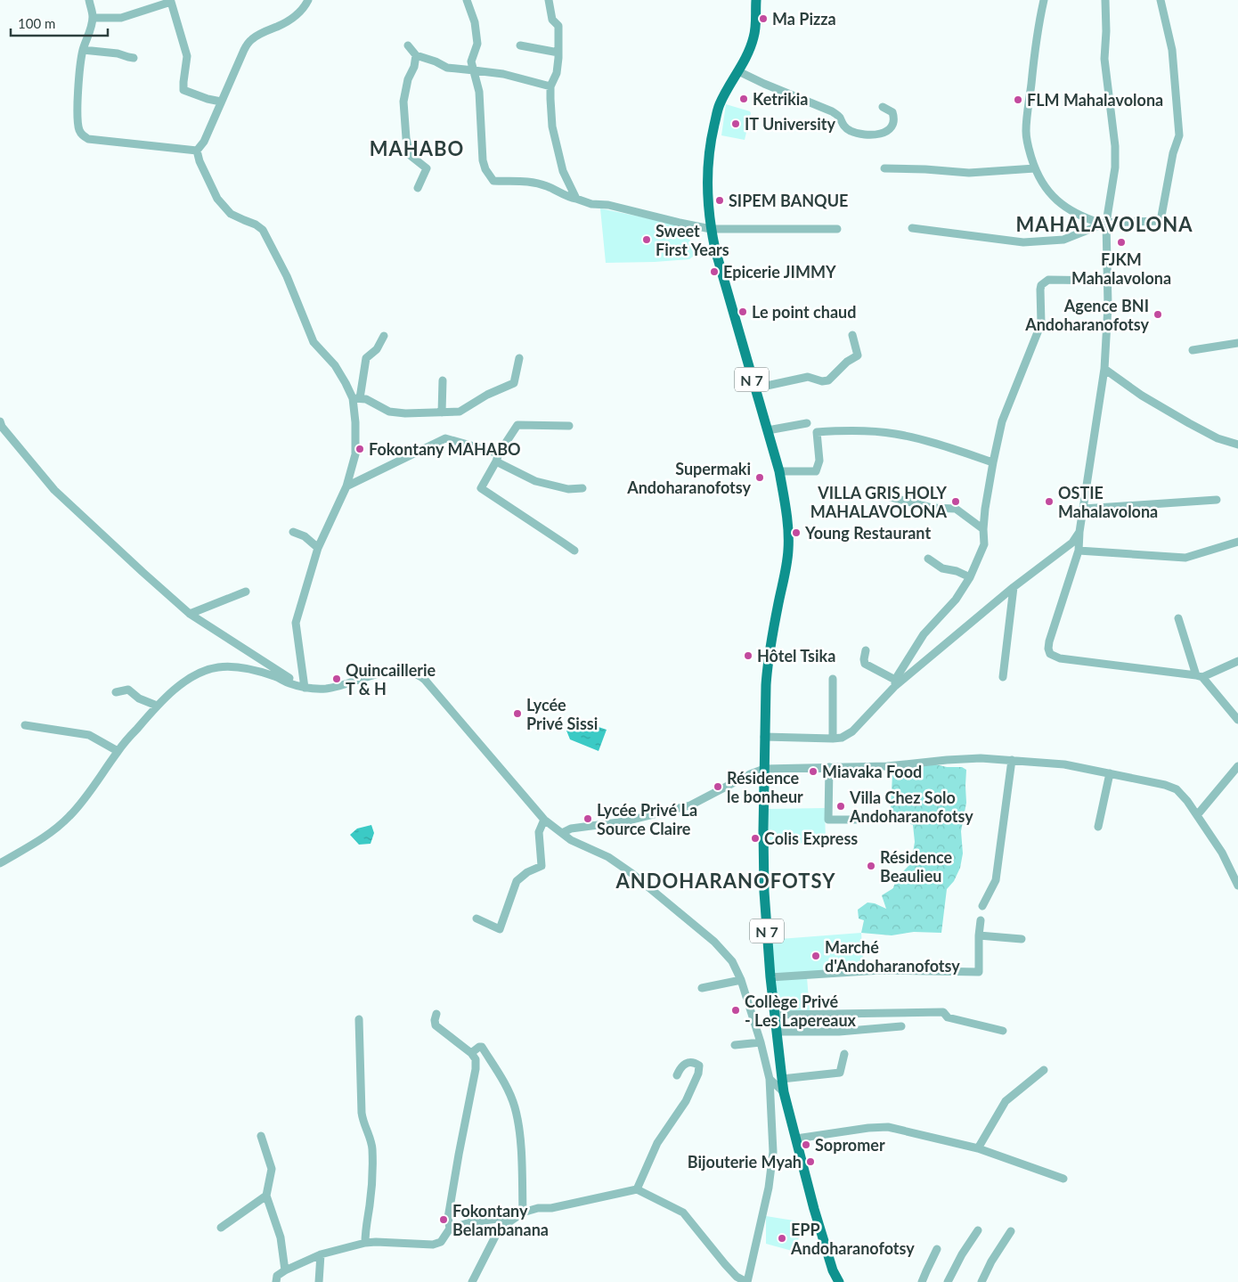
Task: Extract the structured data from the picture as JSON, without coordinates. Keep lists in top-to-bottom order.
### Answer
{
  "streets": {
    "main road": ["N 7"]
  },
  "districts": ["MAHABO", "MAHALAVOLONA", "ANDOHARANOFOTSY"],
  "places": [
    "Ma Pizza",
    "Ketrikia",
    "FLM Mahalavolona",
    "IT University",
    "SIPEM BANQUE",
    "Sweet First Years",
    "FJKM Mahalavolona",
    "Epicerie JIMMY",
    "Le point chaud",
    "Agence BNI Andoharanofotsy",
    "Fokontany MAHABO",
    "Supermaki Andoharanofotsy",
    "VILLA GRIS HOLY MAHALAVOLONA",
    "OSTIE Mahalavolona",
    "Young Restaurant",
    "Hôtel Tsika",
    "Quincaillerie T & H",
    "Lycée Privé Sissi",
    "Miavaka Food",
    "Résidence le bonheur",
    "Villa Chez Solo Andoharanofotsy",
    "Lycée Privé La Source Claire",
    "Colis Express",
    "Résidence Beaulieu",
    "Marché d'Andoharanofotsy",
    "Collège Privé - Les Lapereaux",
    "Sopromer",
    "Bijouterie Myah",
    "Fokontany Belambanana",
    "EPP Andoharanofotsy"
  ],
  "scale_bar": "100 m"
}
